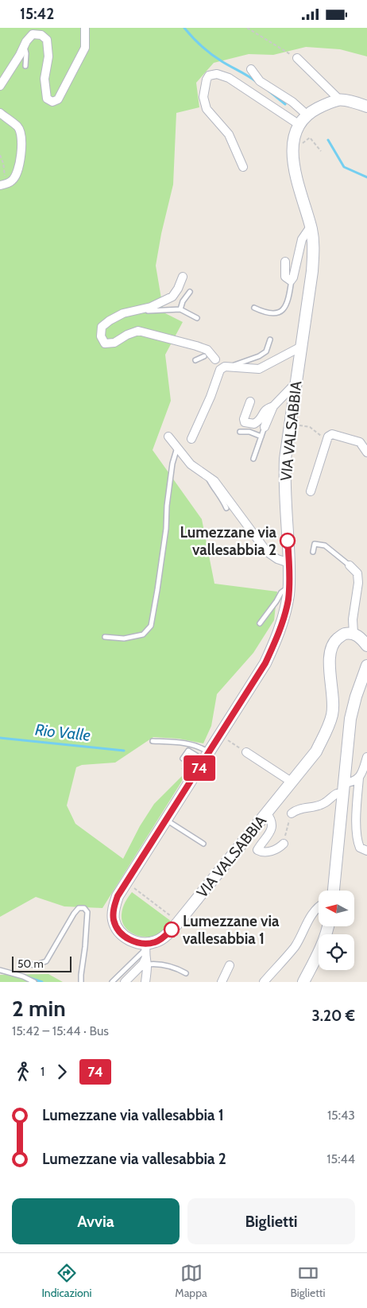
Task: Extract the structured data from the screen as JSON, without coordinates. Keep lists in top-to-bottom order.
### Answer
{
  "streets": {
    "main road": ["VIA VALSABBIA"]
  },
  "water": ["Rio Valle"],
  "places": ["Lumezzane via vallesabbia 2", "Lumezzane via vallesabbia 1"],
  "lines": ["bus line 74"],
  "scale_bar": "50 m",
  "north": "left",
  "page": {
    "status": "15:42",
    "on_map": "74",
    "scale": "50 m",
    "heading": ["2 min", "15:42 – 15:44 · Bus", "3.20 €"],
    "legs": ["1", "74"],
    "list": [
      {
        "name": "Lumezzane via vallesabbia 1",
        "value": "15:43"
      },
      {
        "name": "Lumezzane via vallesabbia 2",
        "value": "15:44"
      }
    ],
    "buttons": ["Avvia", "Biglietti"],
    "tabs": ["Indicazioni", "Mappa", "Biglietti"]
  }
}
